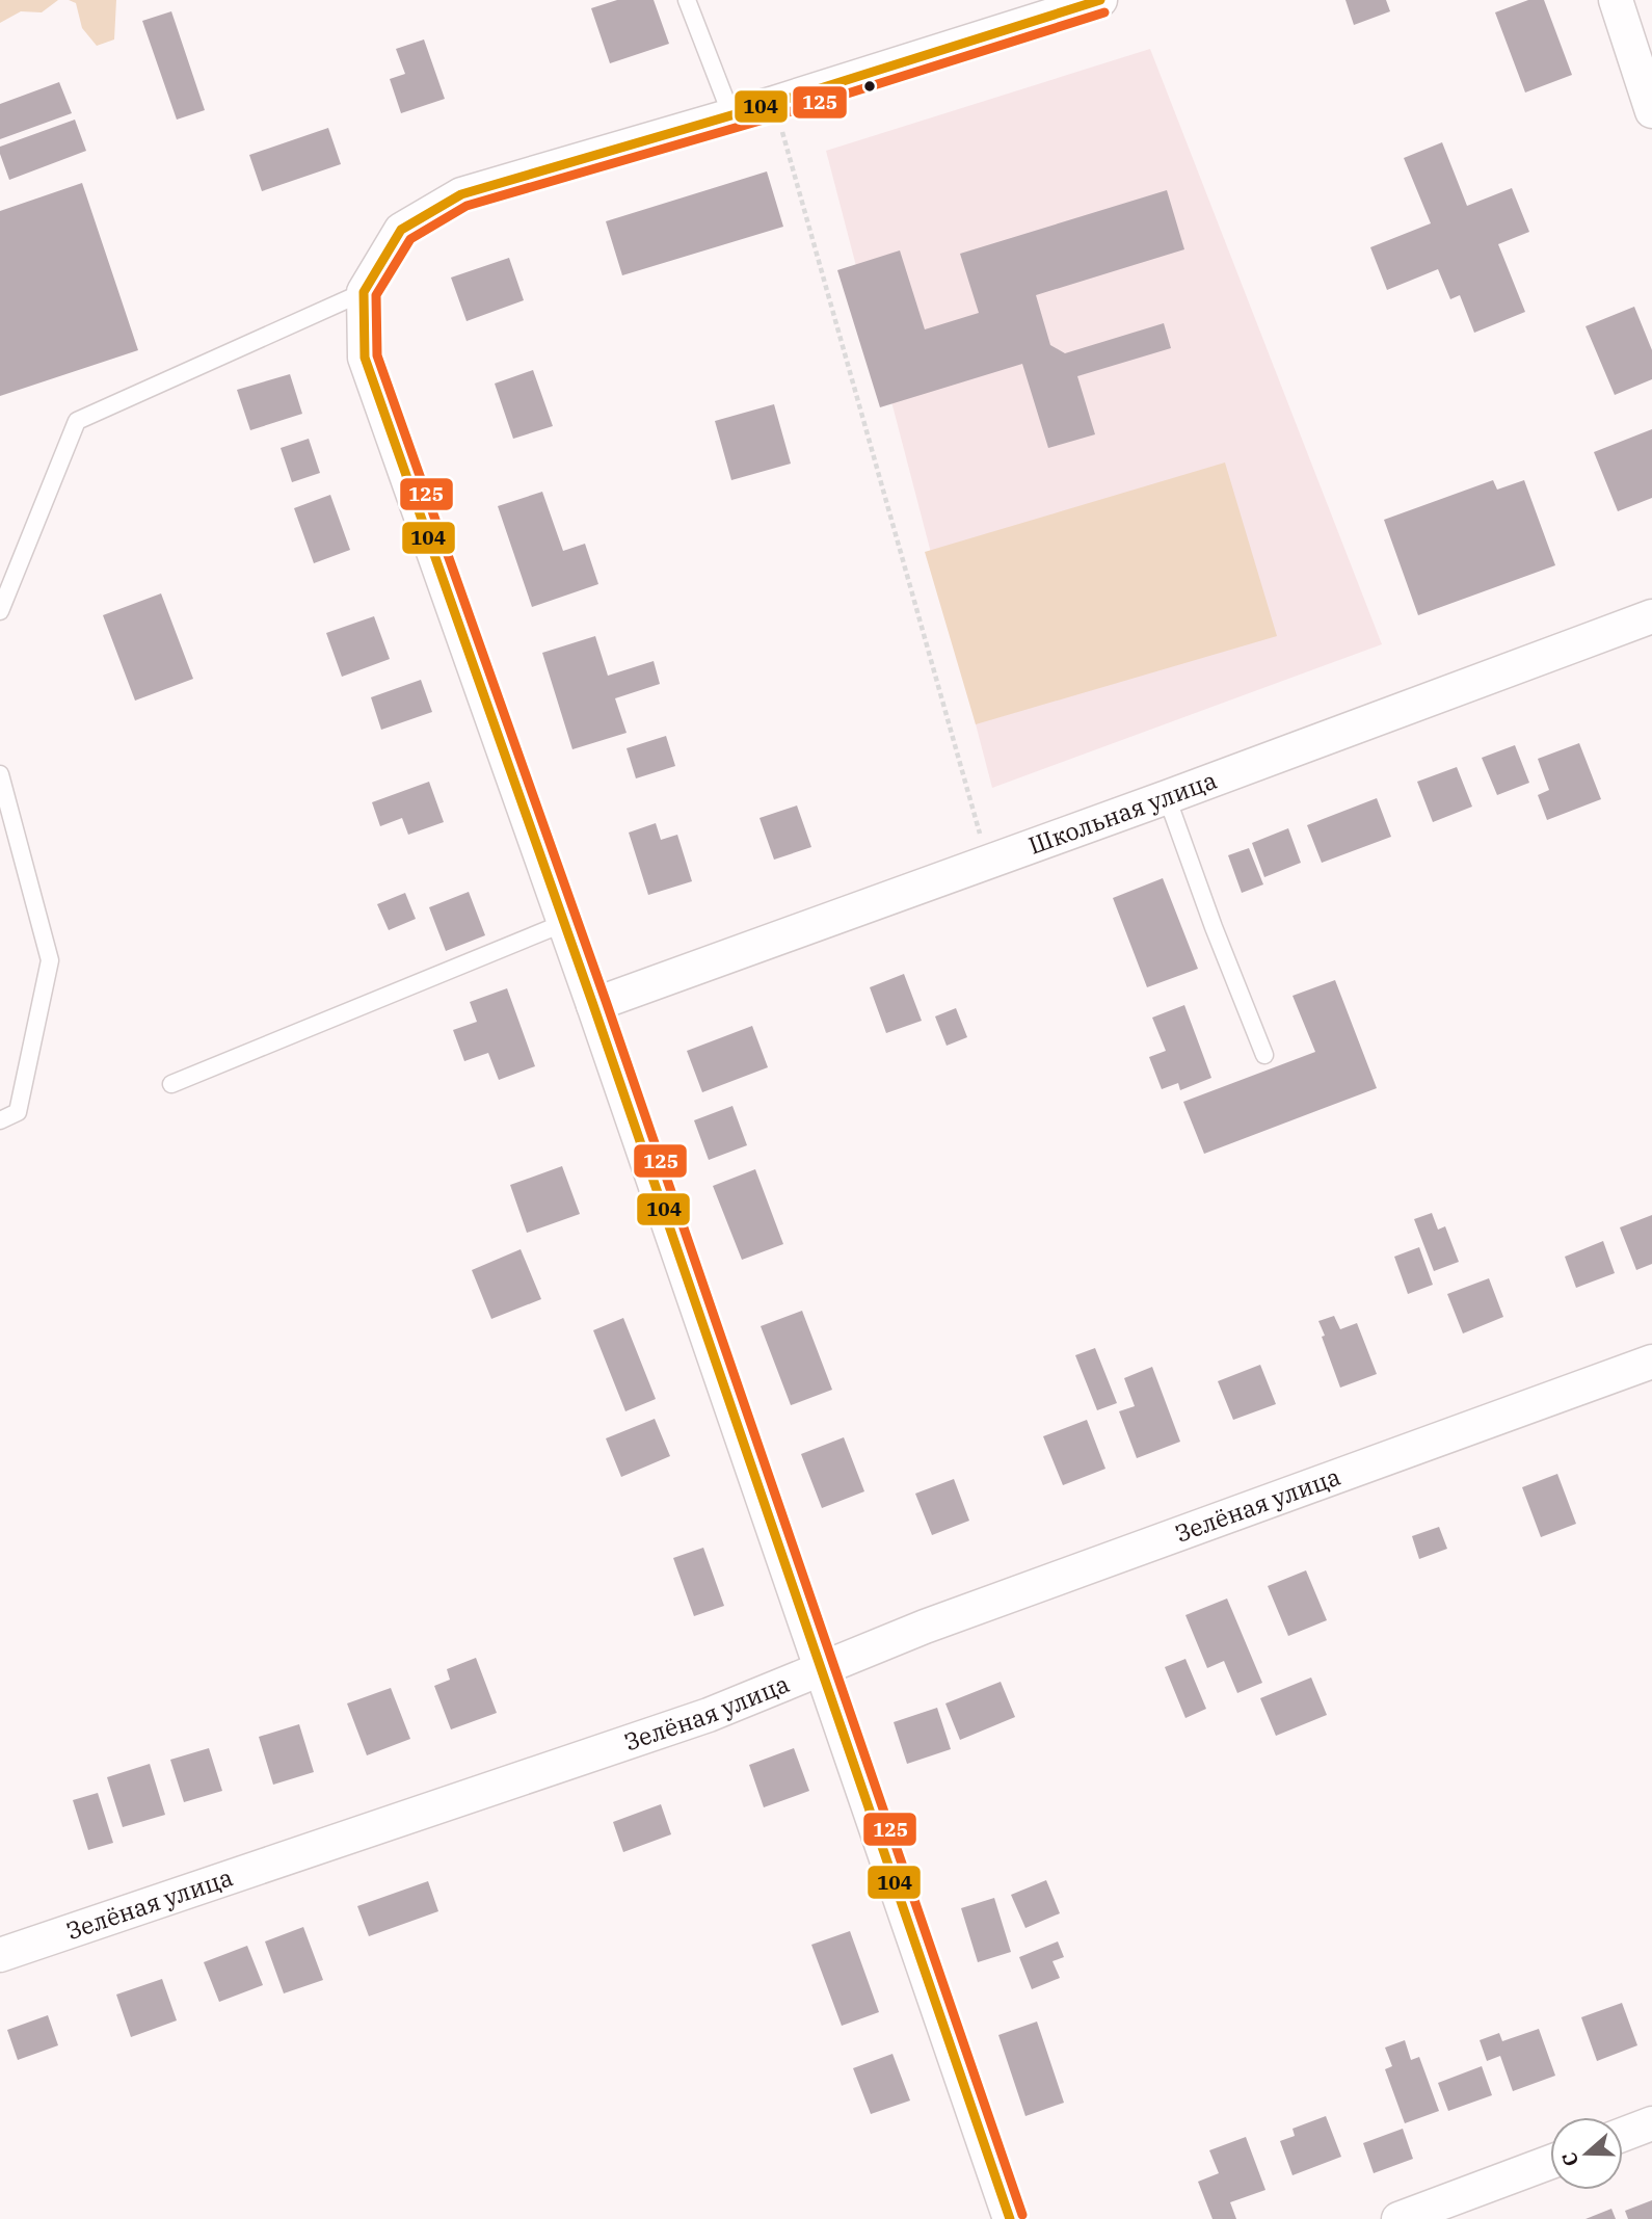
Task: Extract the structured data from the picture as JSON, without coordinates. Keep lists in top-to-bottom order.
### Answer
{
  "streets": {
    "street": ["Школьная улица", "Зелёная улица"]
  },
  "lines": ["transit line 104", "transit line 125"],
  "north": "left"
}
